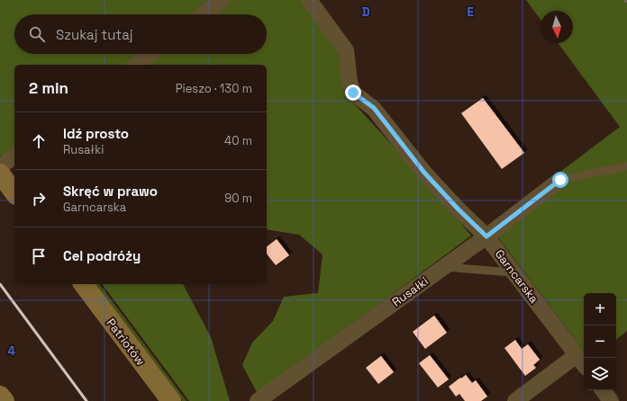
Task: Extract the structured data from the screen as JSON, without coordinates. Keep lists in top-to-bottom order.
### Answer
{
  "streets": {
    "main road": ["Patriotów"],
    "street": ["Garncarska", "Rusałki"]
  },
  "crossings": [
    ["Garncarska", "Rusałki"]
  ],
  "north": "bottom",
  "page": {
    "search": "Szukaj tutaj",
    "heading": ["2 min", "Pieszo · 130 m"],
    "list": [
      ["Idź prosto", "Rusałki", "40 m"],
      ["Skręć w prawo", "Garncarska", "90 m"],
      "Cel podróży"
    ],
    "map_buttons": ["+", "−"]
  },
  "grid": {
    "columns": ["D", "E"],
    "rows": ["4"]
  }
}
